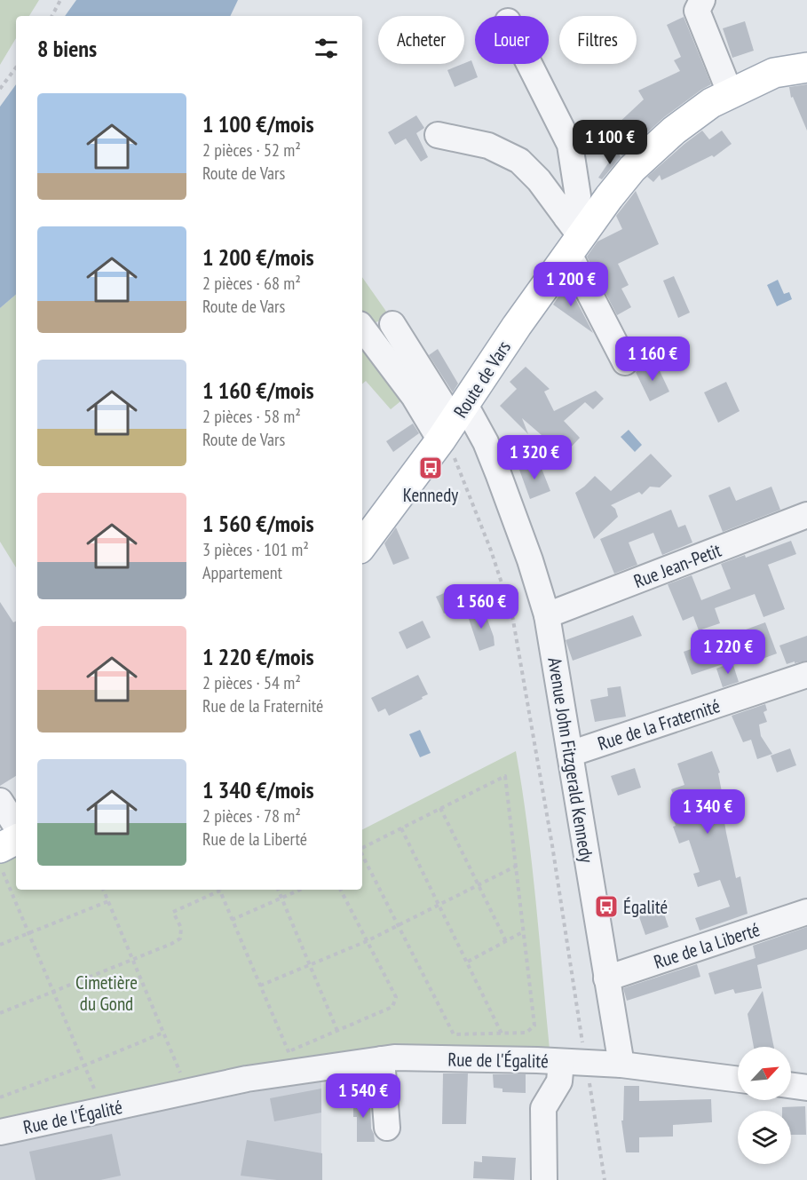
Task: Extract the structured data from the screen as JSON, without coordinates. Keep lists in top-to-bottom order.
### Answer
{
  "streets": {
    "main road": ["Route de Vars"],
    "street": [
      "Rue Jean-Petit",
      "Rue de la Fraternité",
      "Avenue John Fitzgerald Kennedy",
      "Rue de la Liberté",
      "Rue de l'Égalité"
    ]
  },
  "crossings": [
    ["Route de Vars", "Avenue John Fitzgerald Kennedy"],
    ["Rue Jean-Petit", "Avenue John Fitzgerald Kennedy"],
    ["Rue de la Fraternité", "Avenue John Fitzgerald Kennedy"],
    ["Avenue John Fitzgerald Kennedy", "Rue de la Liberté"],
    ["Avenue John Fitzgerald Kennedy", "Rue de l'Égalité"]
  ],
  "parks": ["Cimetière du Gond"],
  "places": {
    "bus stop": ["Kennedy", "Égalité"]
  },
  "north": "top right",
  "page": {
    "chip": ["Acheter", "Louer", "Filtres"],
    "heading": "8 biens",
    "list": [
      {
        "name": "1 100 €/mois",
        "note": "2 pièces · 52 m² · Route de Vars"
      },
      {
        "name": "1 200 €/mois",
        "note": "2 pièces · 68 m² · Route de Vars"
      },
      {
        "name": "1 160 €/mois",
        "note": "2 pièces · 58 m² · Route de Vars"
      },
      {
        "name": "1 560 €/mois",
        "note": "3 pièces · 101 m² · Appartement"
      },
      {
        "name": "1 220 €/mois",
        "note": "2 pièces · 54 m² · Rue de la Fraternité"
      },
      {
        "name": "1 340 €/mois",
        "note": "2 pièces · 78 m² · Rue de la Liberté"
      }
    ],
    "price": [
      "1 100 €",
      "1 200 €",
      "1 160 €",
      "1 320 €",
      "1 560 €",
      "1 220 €",
      "1 340 €",
      "1 540 €"
    ]
  }
}
